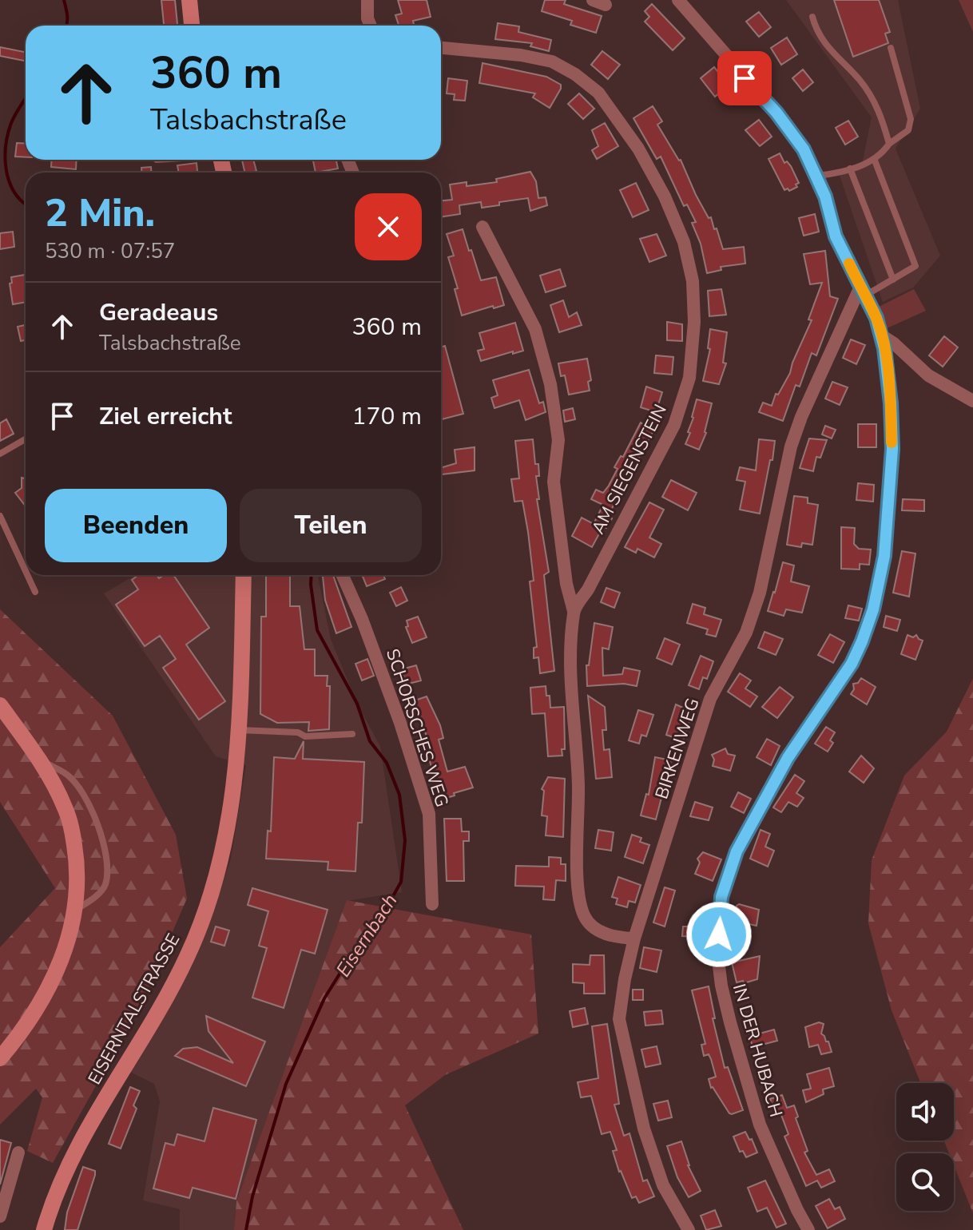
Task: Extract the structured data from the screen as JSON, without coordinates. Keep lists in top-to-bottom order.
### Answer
{
  "streets": {
    "main road": ["EISERNTALSTRASSE"],
    "street": [
      "AM SIEGENSTEIN",
      "SCHORSCHES WEG",
      "BIRKENWEG",
      "IN DER HUBACH"
    ]
  },
  "crossings": [
    ["AM SIEGENSTEIN", "BIRKENWEG"]
  ],
  "water": ["Eisernbach"],
  "page": {
    "turn": ["360 m", "Talsbachstraße"],
    "heading": ["2 Min.", "530 m · 07:57"],
    "list": [
      {
        "name": "Geradeaus",
        "note": "Talsbachstraße",
        "value": "360 m"
      },
      {
        "name": "Ziel erreicht",
        "value": "170 m"
      }
    ],
    "buttons": ["Beenden", "Teilen"]
  }
}
